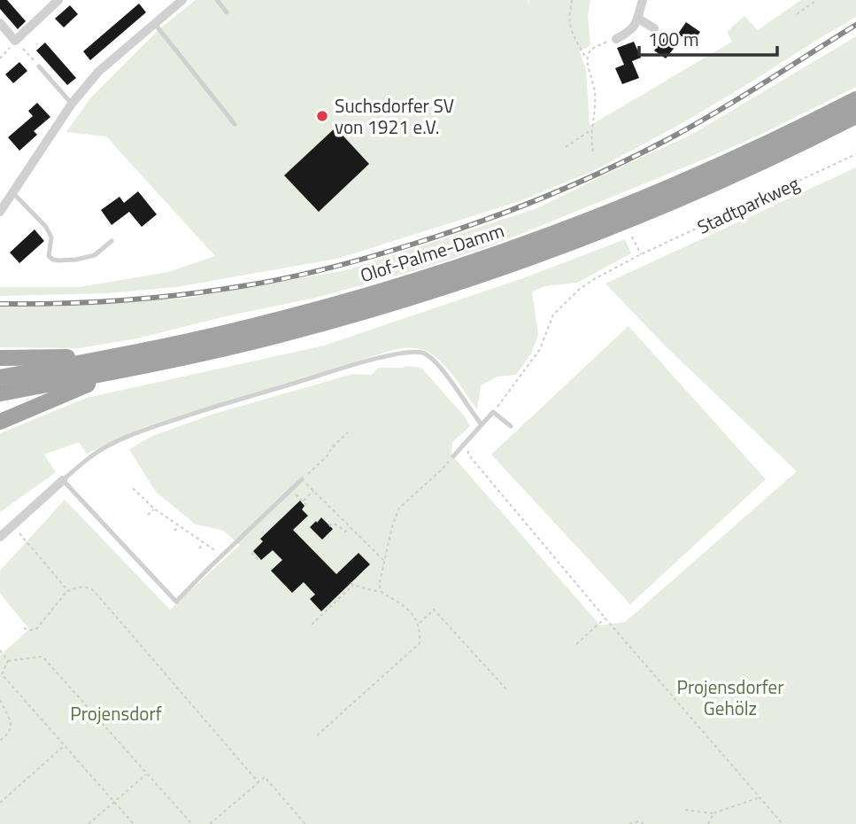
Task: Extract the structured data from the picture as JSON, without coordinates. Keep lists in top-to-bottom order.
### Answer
{
  "streets": {
    "highway": ["Olof-Palme-Damm"],
    "path": ["Stadtparkweg"]
  },
  "parks": ["Projensdorfer Gehölz", "Projensdorf"],
  "places": ["Suchsdorfer SV von 1921 e.V."],
  "scale_bar": "100 m"
}
